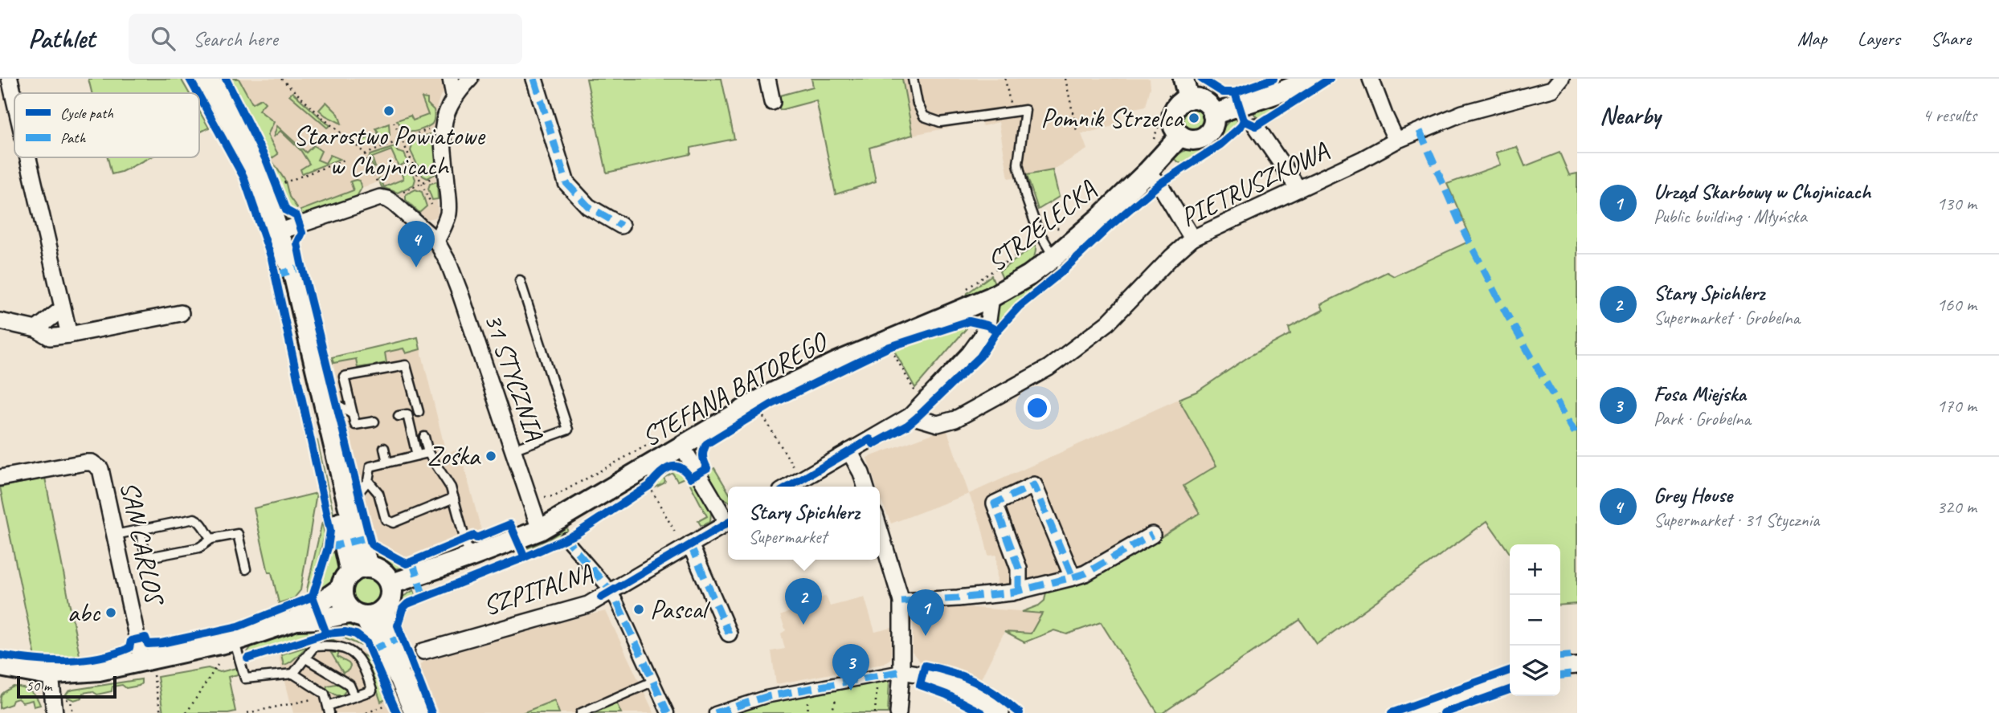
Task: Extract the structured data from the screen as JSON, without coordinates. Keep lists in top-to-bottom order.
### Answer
{
  "streets": {
    "street": [
      "PIETRUSZKOWA",
      "STRZELECKA",
      "31 STYCZNIA",
      "STEFANA BATOREGO",
      "SAN CARLOS",
      "SZPITALNA"
    ]
  },
  "crossings": [
    ["PIETRUSZKOWA", "STRZELECKA"],
    ["STRZELECKA", "STEFANA BATOREGO"],
    ["31 STYCZNIA", "STEFANA BATOREGO"]
  ],
  "places": [
    "Starostwo Powiatowe w Chojnicach",
    "Pomnik Strzelca",
    "Zośka",
    "Pascal",
    "abc"
  ],
  "legend": ["Cycle path", "Path"],
  "scale_bar": "50 m",
  "page": {
    "header": "Pathlet",
    "search": "Search here",
    "nav": ["Map", "Layers", "Share"],
    "heading": ["Nearby", "4 results"],
    "list": [
      {
        "mark": "1",
        "name": "Urząd Skarbowy w Chojnicach",
        "note": "Public building · Młyńska",
        "value": "130 m"
      },
      {
        "mark": "2",
        "name": "Stary Spichlerz",
        "note": "Supermarket · Grobelna",
        "value": "160 m"
      },
      {
        "mark": "3",
        "name": "Fosa Miejska",
        "note": "Park · Grobelna",
        "value": "170 m"
      },
      {
        "mark": "4",
        "name": "Grey House",
        "note": "Supermarket · 31 Stycznia",
        "value": "320 m"
      }
    ],
    "pins": [
      "4",
      "2",
      "1",
      "3"
    ],
    "popup": ["Stary Spichlerz", "Supermarket"],
    "map_buttons": ["+", "−"],
    "scale": "50 m"
  }
}
